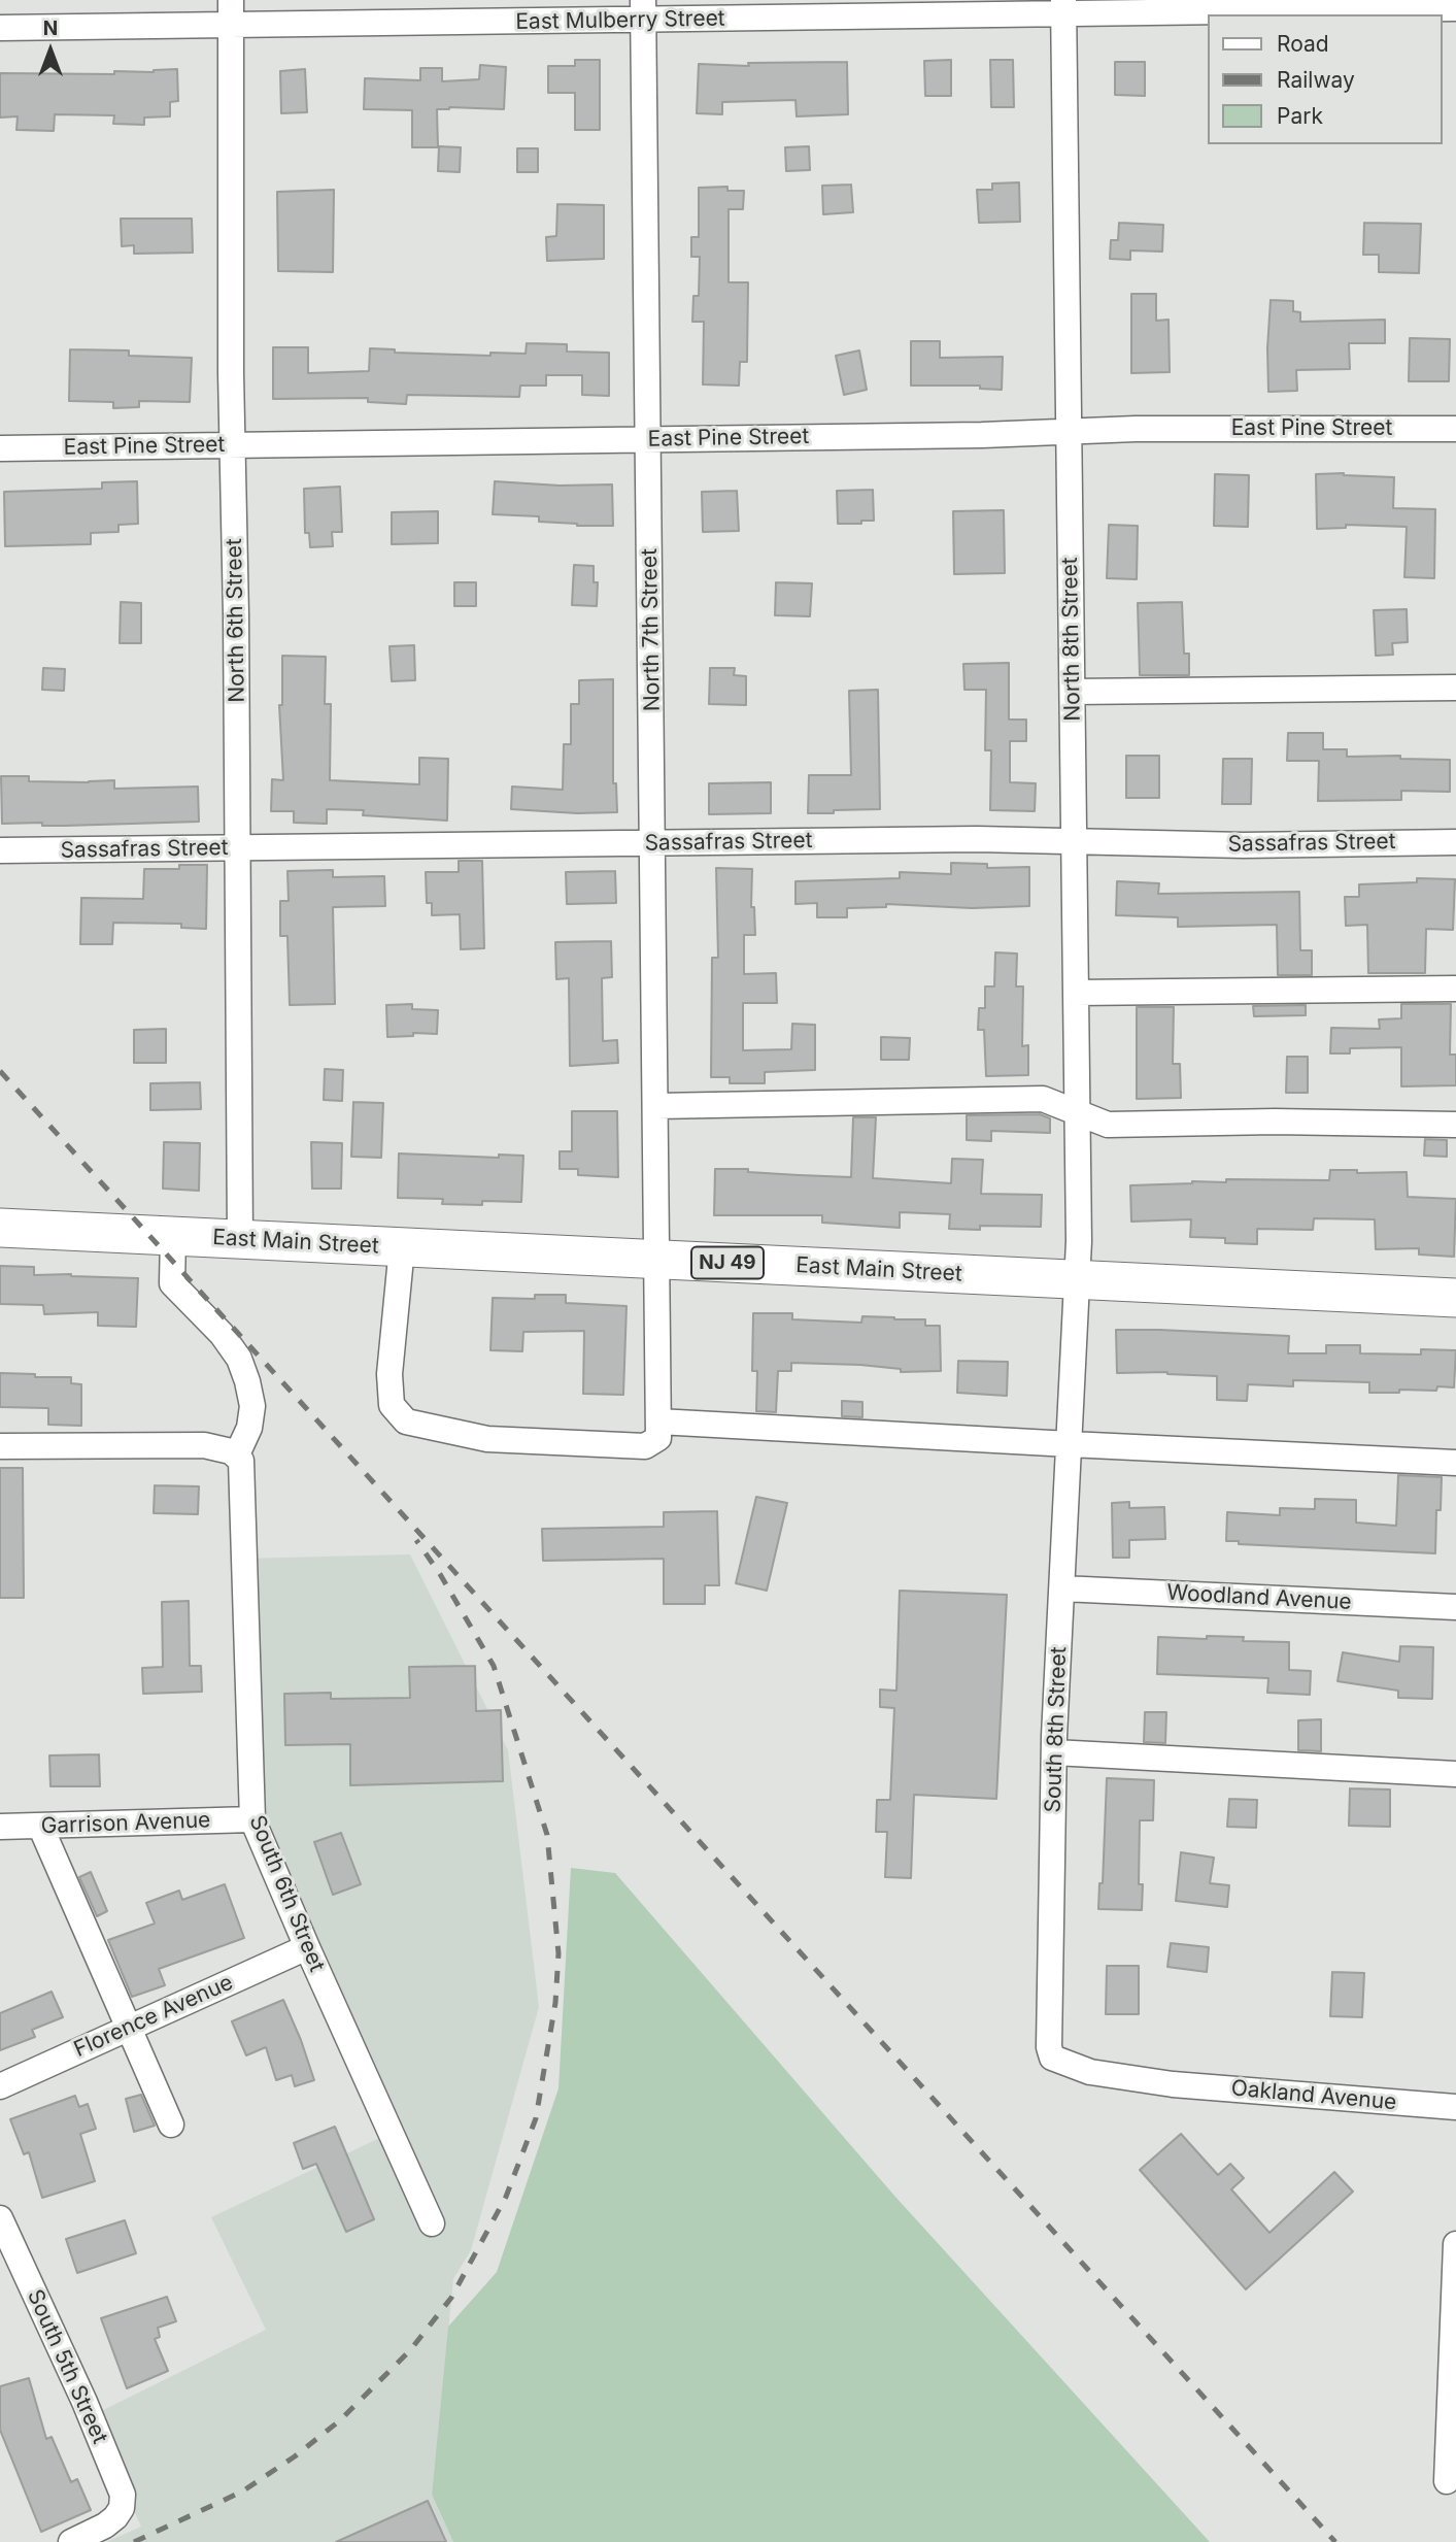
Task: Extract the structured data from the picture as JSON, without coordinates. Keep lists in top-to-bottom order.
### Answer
{
  "streets": {
    "highway": ["East Main Street", "NJ 49"],
    "street": [
      "East Mulberry Street",
      "East Pine Street",
      "North 6th Street",
      "North 7th Street",
      "North 8th Street",
      "Sassafras Street",
      "Woodland Avenue",
      "South 8th Street",
      "Garrison Avenue",
      "South 6th Street",
      "Florence Avenue",
      "Oakland Avenue",
      "South 5th Street"
    ]
  },
  "crossings": [
    ["East Mulberry Street", "North 6th Street"],
    ["East Mulberry Street", "North 7th Street"],
    ["East Mulberry Street", "North 8th Street"],
    ["East Pine Street", "North 6th Street"],
    ["East Pine Street", "North 7th Street"],
    ["East Pine Street", "North 8th Street"],
    ["North 6th Street", "Sassafras Street"],
    ["North 6th Street", "East Main Street"],
    ["North 7th Street", "Sassafras Street"],
    ["North 7th Street", "East Main Street"],
    ["North 8th Street", "Sassafras Street"],
    ["North 8th Street", "East Main Street"],
    ["North 8th Street", "South 8th Street"],
    ["East Main Street", "South 8th Street"],
    ["Woodland Avenue", "South 8th Street"],
    ["South 8th Street", "Oakland Avenue"],
    ["Garrison Avenue", "South 6th Street"],
    ["South 6th Street", "Florence Avenue"]
  ],
  "legend": ["Road", "Railway", "Park"],
  "north": "top"
}
